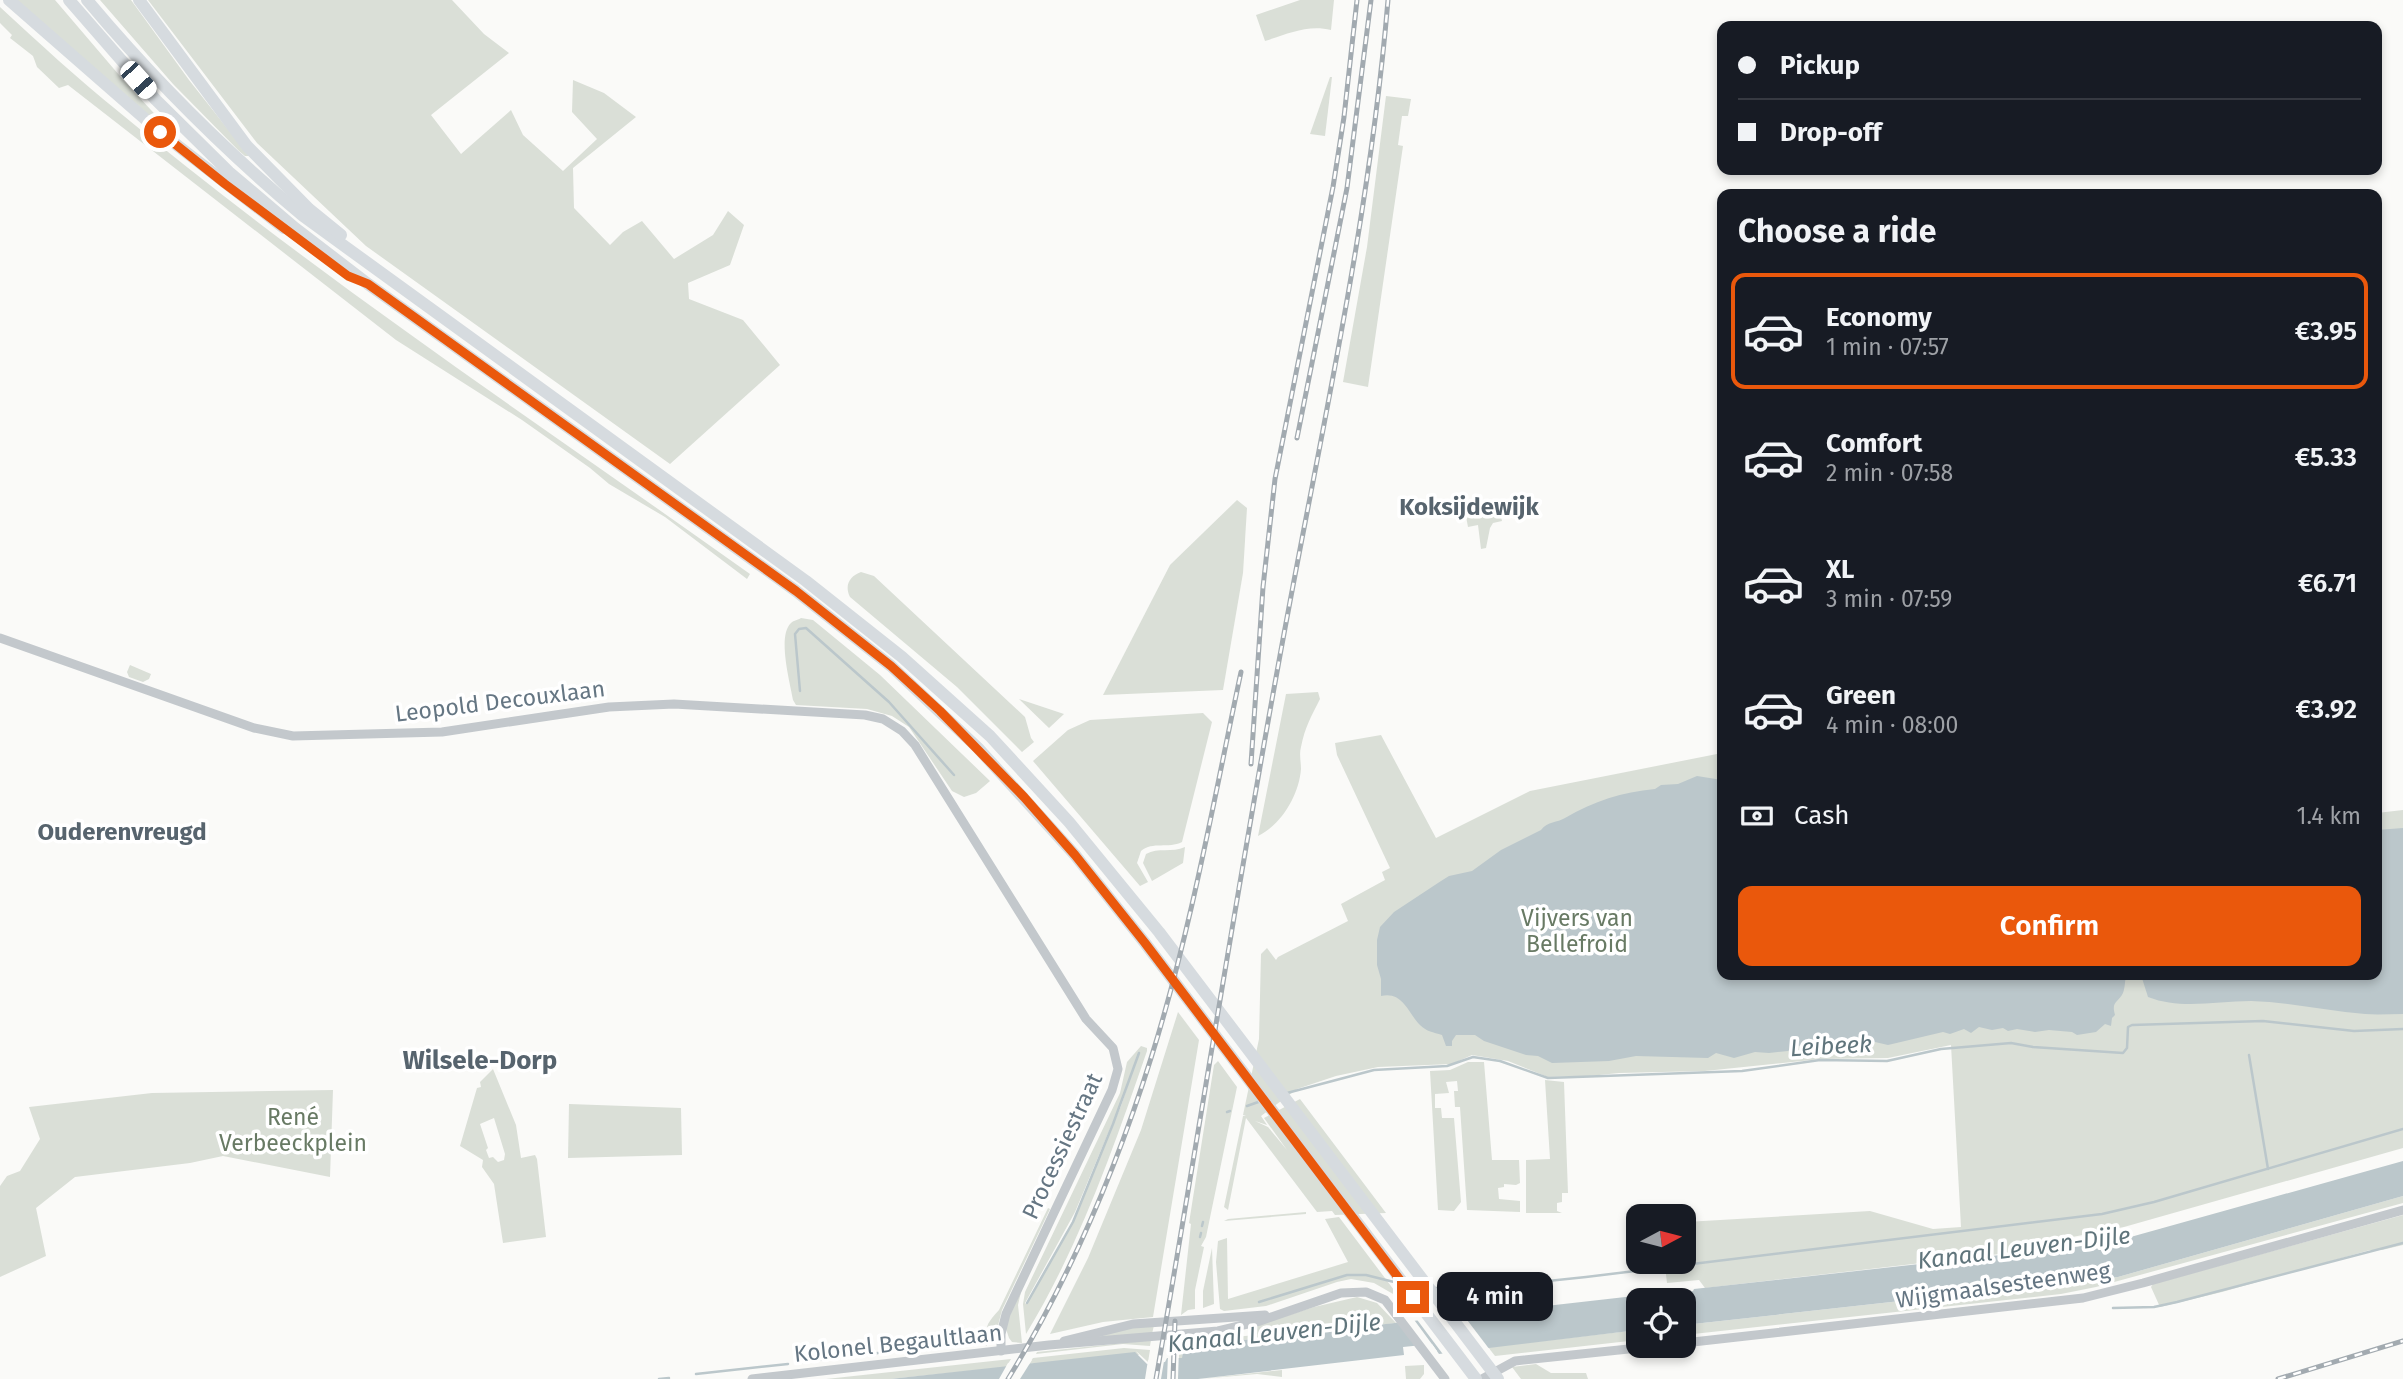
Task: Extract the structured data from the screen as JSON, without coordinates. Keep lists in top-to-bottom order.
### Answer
{
  "streets": {
    "street": [
      "Leopold Decouxlaan",
      "Processiestraat",
      "Wijgmaalsesteenweg",
      "Kolonel Begaultlaan"
    ]
  },
  "crossings": [
    ["Leopold Decouxlaan", "Processiestraat"],
    ["Processiestraat", "Kolonel Begaultlaan"]
  ],
  "districts": ["Koksijdewijk", "Ouderenvreugd", "Wilsele-Dorp"],
  "water": ["Leibeek", "Kanaal Leuven-Dijle"],
  "parks": ["Vijvers van Bellefroid", "René Verbeeckplein"],
  "north": "right",
  "page": {
    "banner": ["Pickup", "Drop-off"],
    "heading": "Choose a ride",
    "list": [
      {
        "name": "Economy",
        "note": "1 min · 07:57",
        "value": "€3.95"
      },
      {
        "name": "Comfort",
        "note": "2 min · 07:58",
        "value": "€5.33"
      },
      {
        "name": "XL",
        "note": "3 min · 07:59",
        "value": "€6.71"
      },
      {
        "name": "Green",
        "note": "4 min · 08:00",
        "value": "€3.92"
      }
    ],
    "pay": ["Cash", "1.4 km"],
    "buttons": "Confirm",
    "bubble": "4 min"
  }
}
